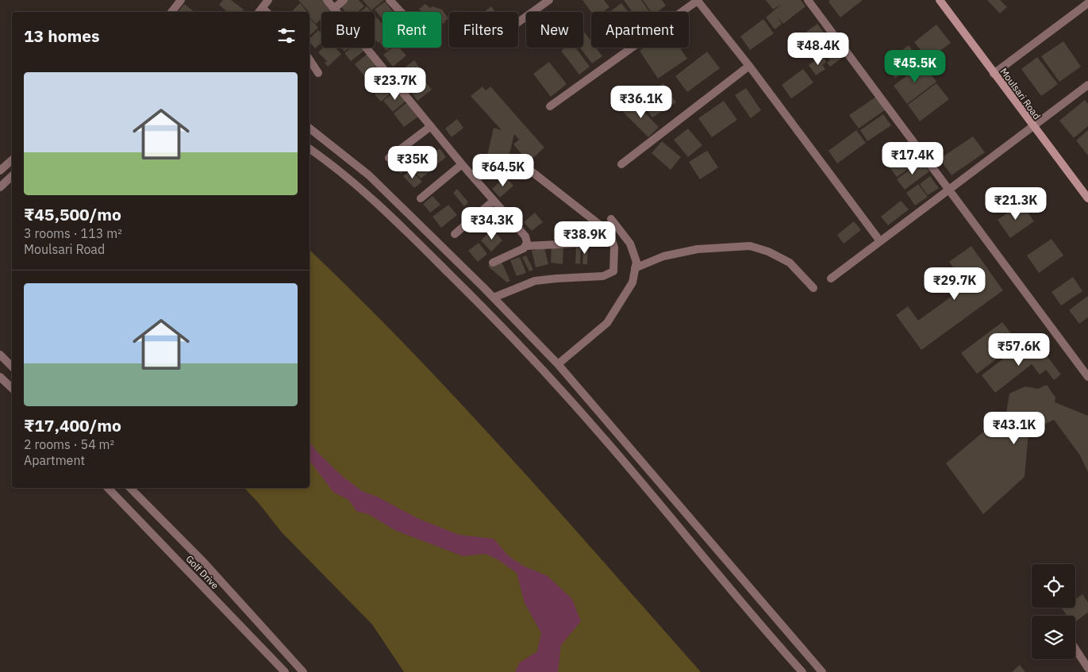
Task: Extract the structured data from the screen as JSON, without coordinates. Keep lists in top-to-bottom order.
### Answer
{
  "streets": {
    "street": ["Moulsari Road", "Golf Drive"]
  },
  "page": {
    "chip": [
      "Buy",
      "Rent",
      "Filters",
      "New",
      "Apartment"
    ],
    "heading": "13 homes",
    "price": [
      "₹48.4K",
      "₹45.5K",
      "₹23.7K",
      "₹36.1K",
      "₹17.4K",
      "₹35K",
      "₹64.5K",
      "₹21.3K",
      "₹34.3K",
      "₹38.9K",
      "₹29.7K",
      "₹57.6K",
      "₹43.1K"
    ],
    "list": [
      {
        "name": "₹45,500/mo",
        "note": "3 rooms · 113 m² · Moulsari Road"
      },
      {
        "name": "₹17,400/mo",
        "note": "2 rooms · 54 m² · Apartment"
      }
    ]
  }
}
